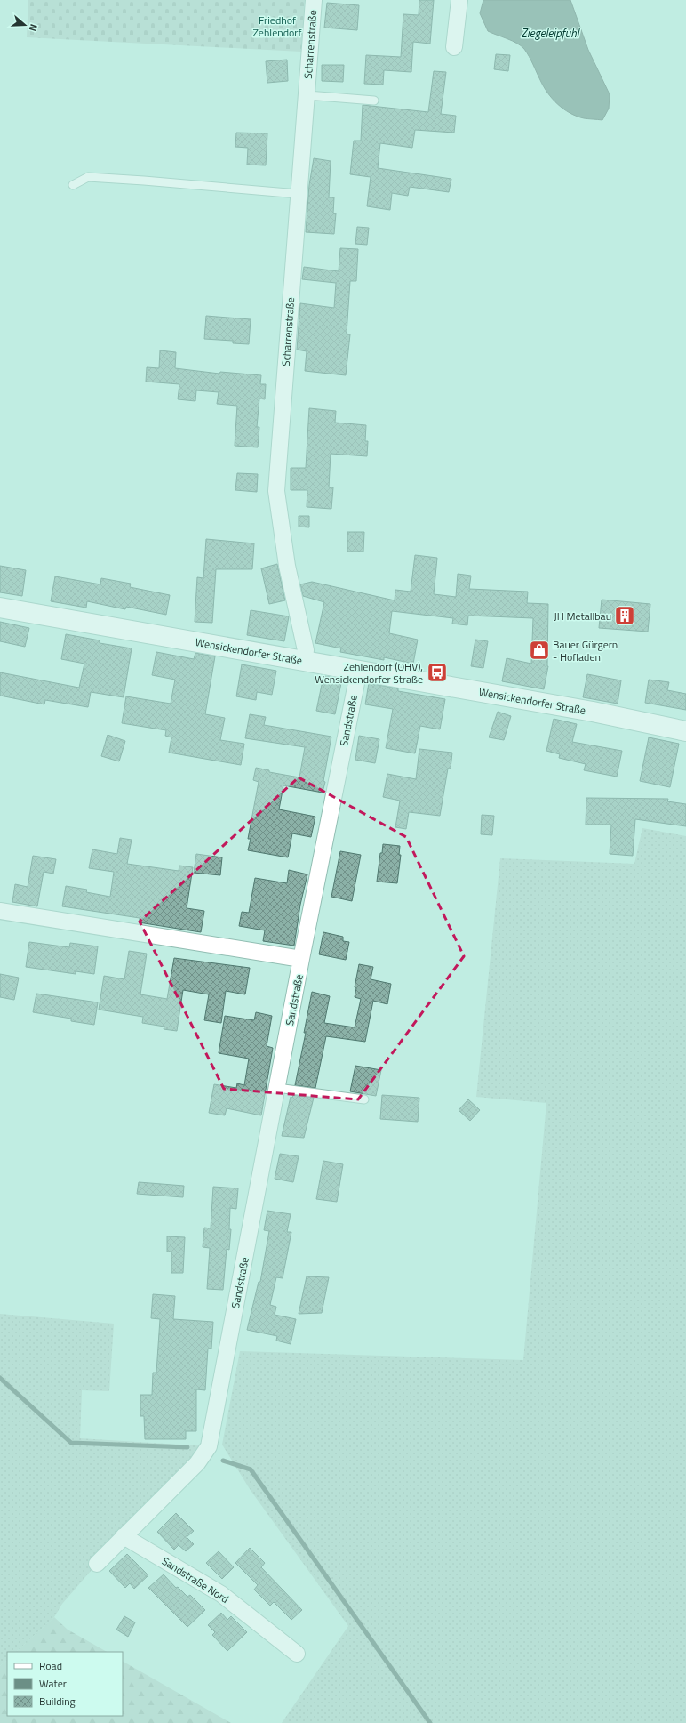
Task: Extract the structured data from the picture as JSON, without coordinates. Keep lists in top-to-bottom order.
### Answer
{
  "streets": {
    "main road": ["Wensickendorfer Straße"],
    "street": ["Scharrenstraße", "Sandstraße", "Sandstraße Nord"]
  },
  "crossings": [
    ["Scharrenstraße", "Wensickendorfer Straße"],
    ["Wensickendorfer Straße", "Sandstraße"],
    ["Sandstraße", "Sandstraße Nord"]
  ],
  "water": ["Ziegeleipfuhl"],
  "parks": ["Friedhof Zehlendorf"],
  "places": {
    "building": ["JH Metallbau"],
    "shop": ["Bauer Gürgern - Hofladen"],
    "bus stop": ["Zehlendorf (OHV), Wensickendorfer Straße"]
  },
  "legend": ["Road", "Water", "Building"],
  "north": "right"
}
